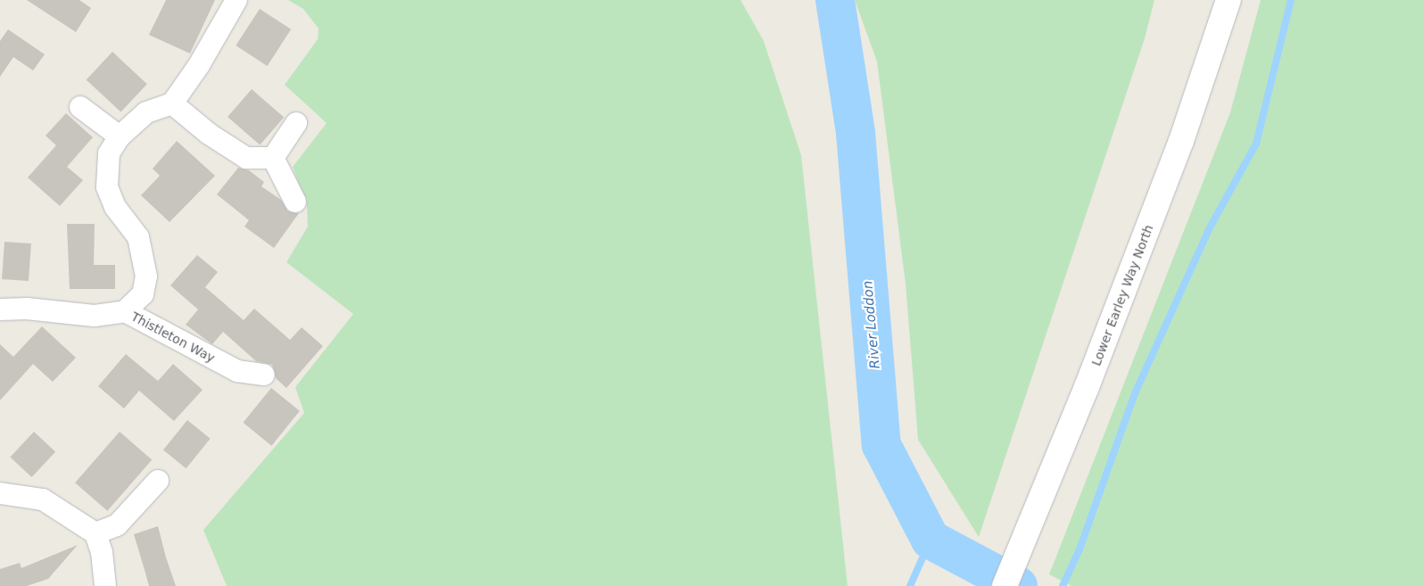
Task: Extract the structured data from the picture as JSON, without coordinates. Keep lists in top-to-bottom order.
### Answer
{
  "streets": {
    "main road": ["Lower Earley Way North"],
    "street": ["Thistleton Way"]
  },
  "water": ["River Loddon"]
}
